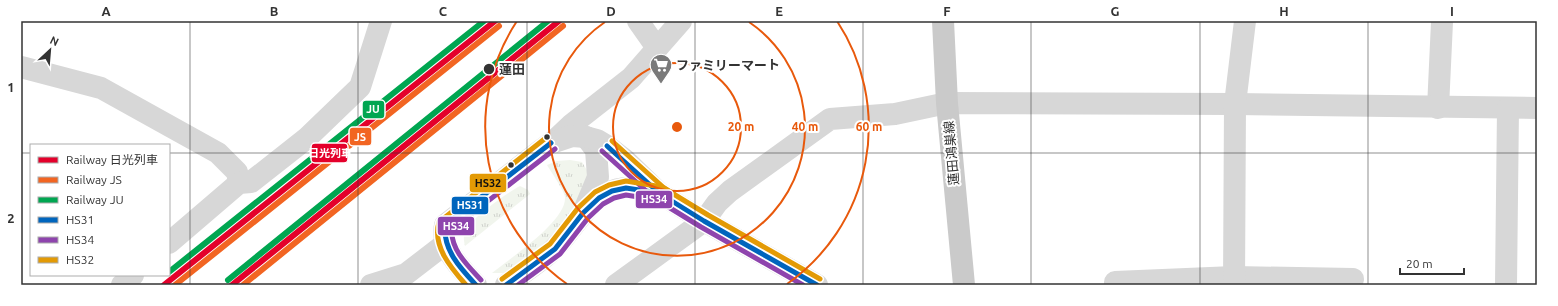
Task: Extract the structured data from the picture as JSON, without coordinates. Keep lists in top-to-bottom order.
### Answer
{
  "streets": {
    "main road": ["蓮田鴻巣線"]
  },
  "places": {
    "other": ["蓮田"],
    "supermarket": ["ファミリーマート"]
  },
  "lines": [
    "rail line 日光列車",
    "rail line JU",
    "rail line JS",
    "transit line HS32",
    "transit line HS31",
    "transit line HS34"
  ],
  "legend": [
    "Railway 日光列車",
    "Railway JS",
    "Railway JU",
    "HS31",
    "HS34",
    "HS32"
  ],
  "scale_bar": "20 m",
  "north": "top right",
  "grid": {
    "columns": [
      "A",
      "B",
      "C",
      "D",
      "E",
      "F",
      "G",
      "H",
      "I"
    ],
    "rows": ["1", "2"]
  },
  "rings": ["20 m", "40 m", "60 m"]
}
